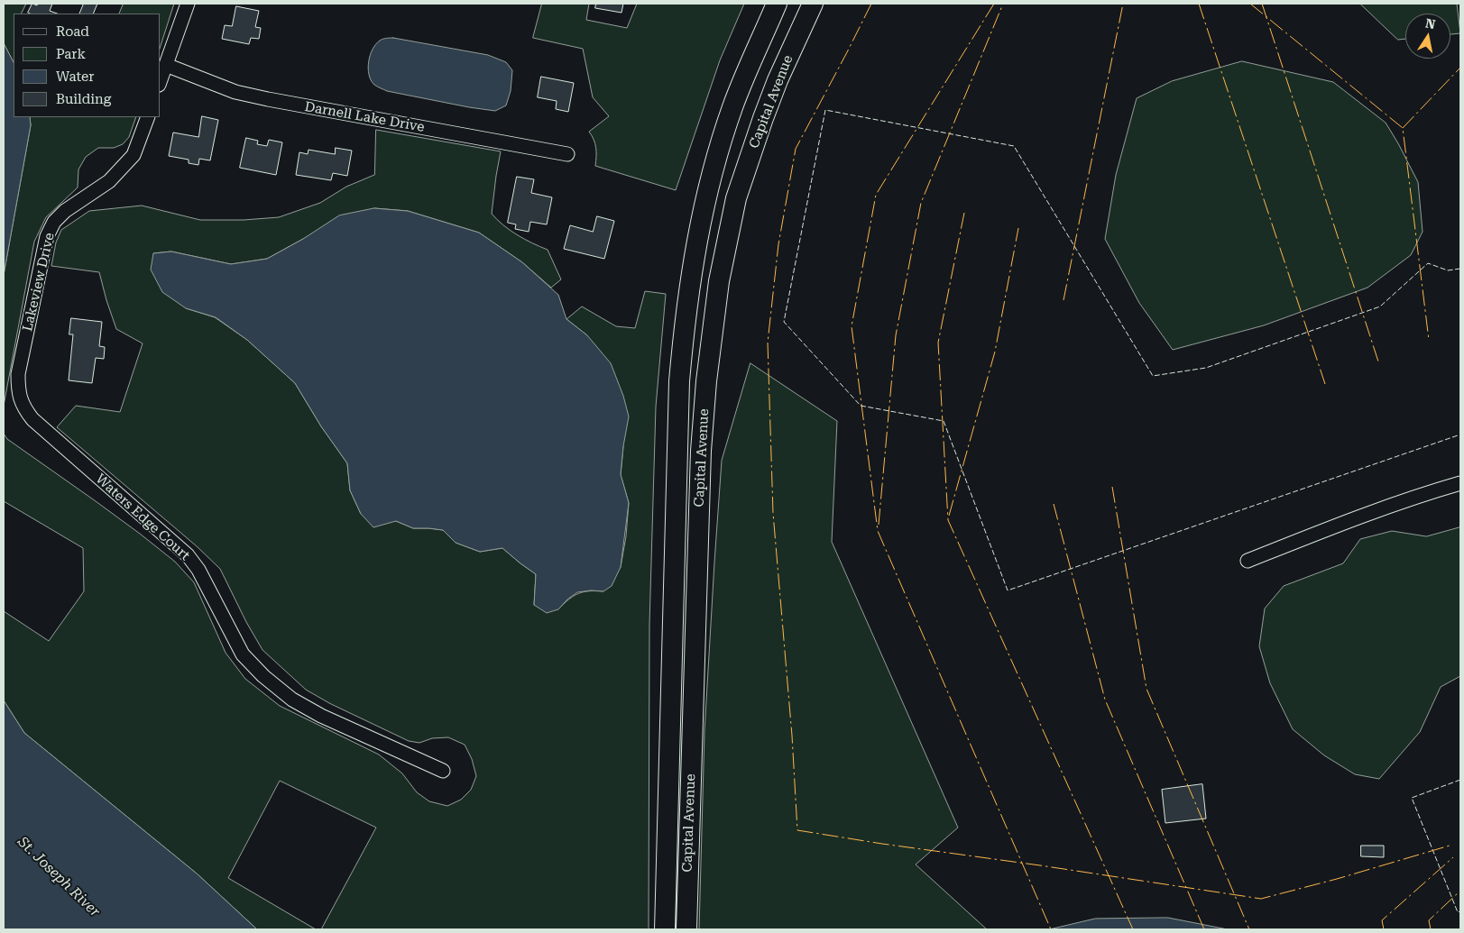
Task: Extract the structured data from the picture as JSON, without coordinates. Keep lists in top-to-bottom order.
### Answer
{
  "streets": {
    "highway": ["Capital Avenue"],
    "street": ["Darnell Lake Drive", "Lakeview Drive", "Waters Edge Court"]
  },
  "crossings": [
    ["Lakeview Drive", "Waters Edge Court"]
  ],
  "water": ["St. Joseph River"],
  "legend": [
    "Road",
    "Park",
    "Water",
    "Building"
  ],
  "north": "top"
}
